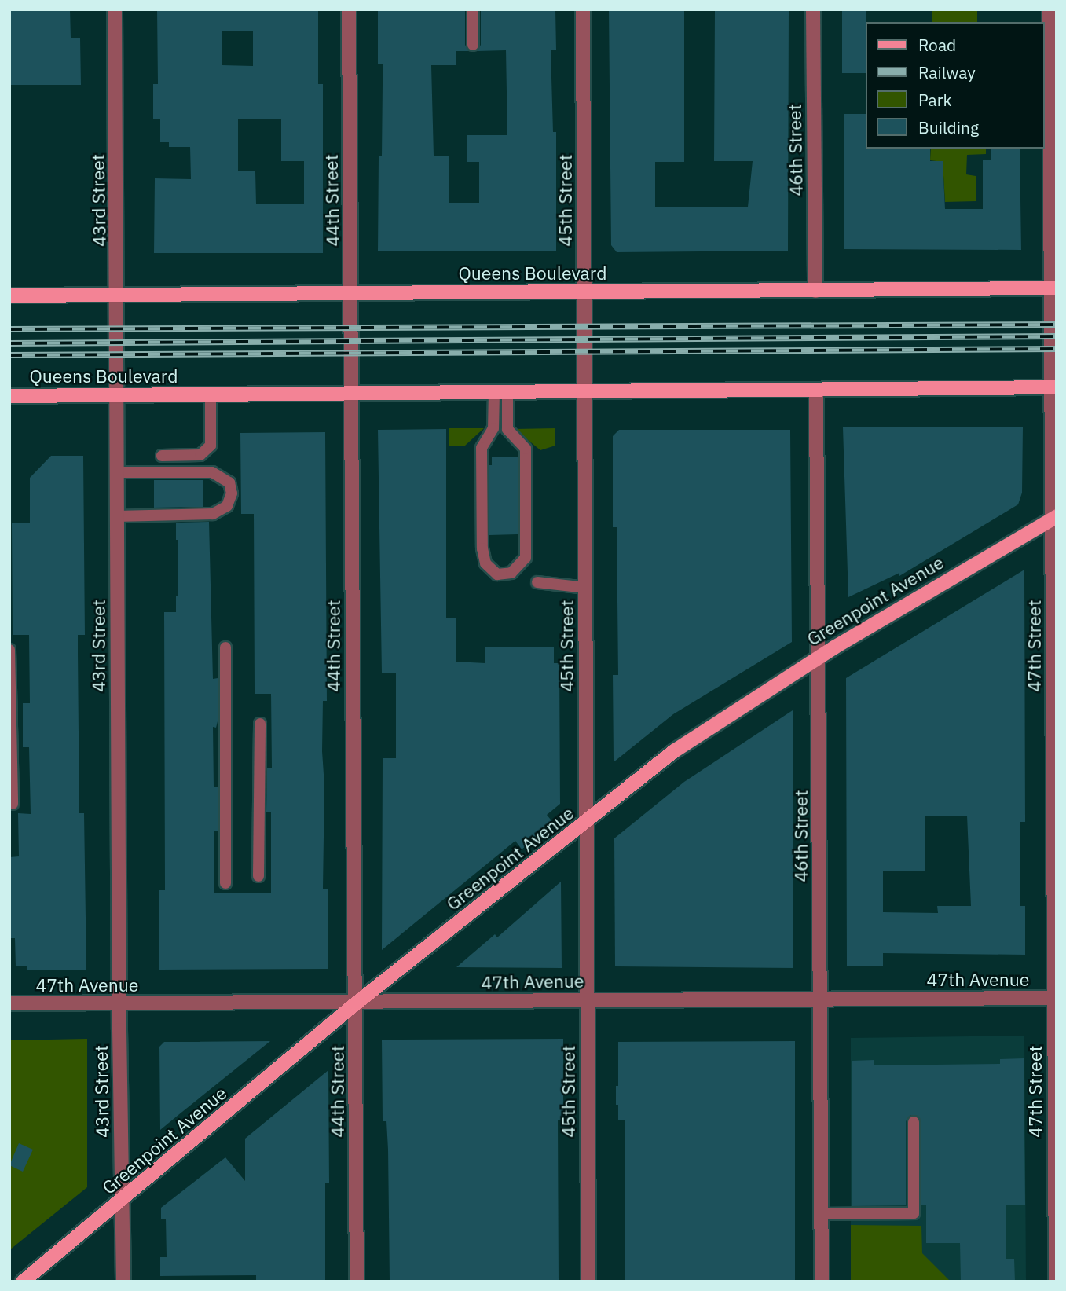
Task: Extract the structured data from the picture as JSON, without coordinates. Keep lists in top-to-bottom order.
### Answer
{
  "streets": {
    "main road": ["Queens Boulevard", "Greenpoint Avenue"],
    "street": [
      "46th Street",
      "43rd Street",
      "44th Street",
      "45th Street",
      "47th Street",
      "47th Avenue"
    ]
  },
  "crossings": [
    ["46th Street", "Queens Boulevard"],
    ["46th Street", "Greenpoint Avenue"],
    ["46th Street", "47th Avenue"],
    ["43rd Street", "Queens Boulevard"],
    ["43rd Street", "Greenpoint Avenue"],
    ["43rd Street", "47th Avenue"],
    ["44th Street", "Queens Boulevard"],
    ["44th Street", "Greenpoint Avenue"],
    ["44th Street", "47th Avenue"],
    ["45th Street", "Queens Boulevard"],
    ["45th Street", "Greenpoint Avenue"],
    ["45th Street", "47th Avenue"],
    ["Queens Boulevard", "47th Street"],
    ["Greenpoint Avenue", "47th Street"],
    ["Greenpoint Avenue", "47th Avenue"],
    ["47th Street", "47th Avenue"]
  ],
  "legend": [
    "Road",
    "Railway",
    "Park",
    "Building"
  ]
}
